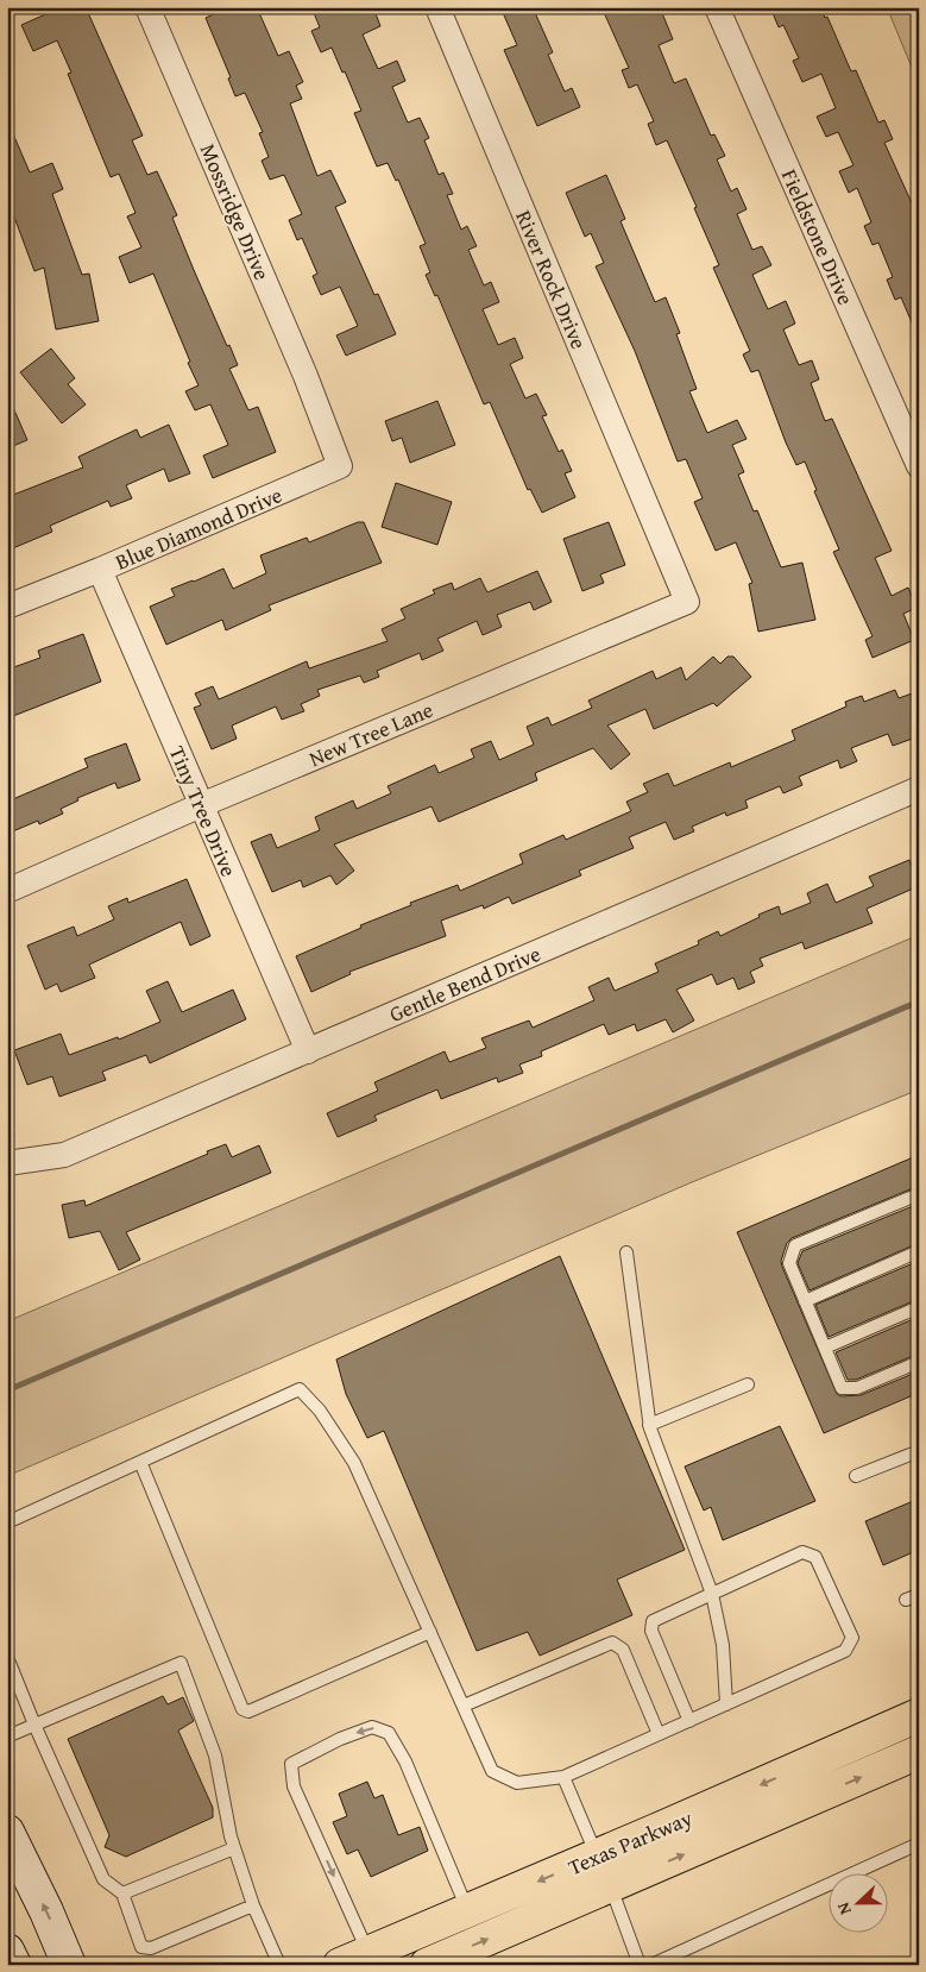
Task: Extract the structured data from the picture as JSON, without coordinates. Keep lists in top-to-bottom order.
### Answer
{
  "streets": {
    "main road": ["Texas Parkway"],
    "street": [
      "Mossridge Drive",
      "Fieldstone Drive",
      "River Rock Drive",
      "Blue Diamond Drive",
      "New Tree Lane",
      "Tiny Tree Drive",
      "Gentle Bend Drive"
    ]
  },
  "crossings": [
    ["Mossridge Drive", "Blue Diamond Drive"],
    ["River Rock Drive", "New Tree Lane"],
    ["Blue Diamond Drive", "Tiny Tree Drive"],
    ["New Tree Lane", "Tiny Tree Drive"],
    ["Tiny Tree Drive", "Gentle Bend Drive"]
  ],
  "north": "left"
}
